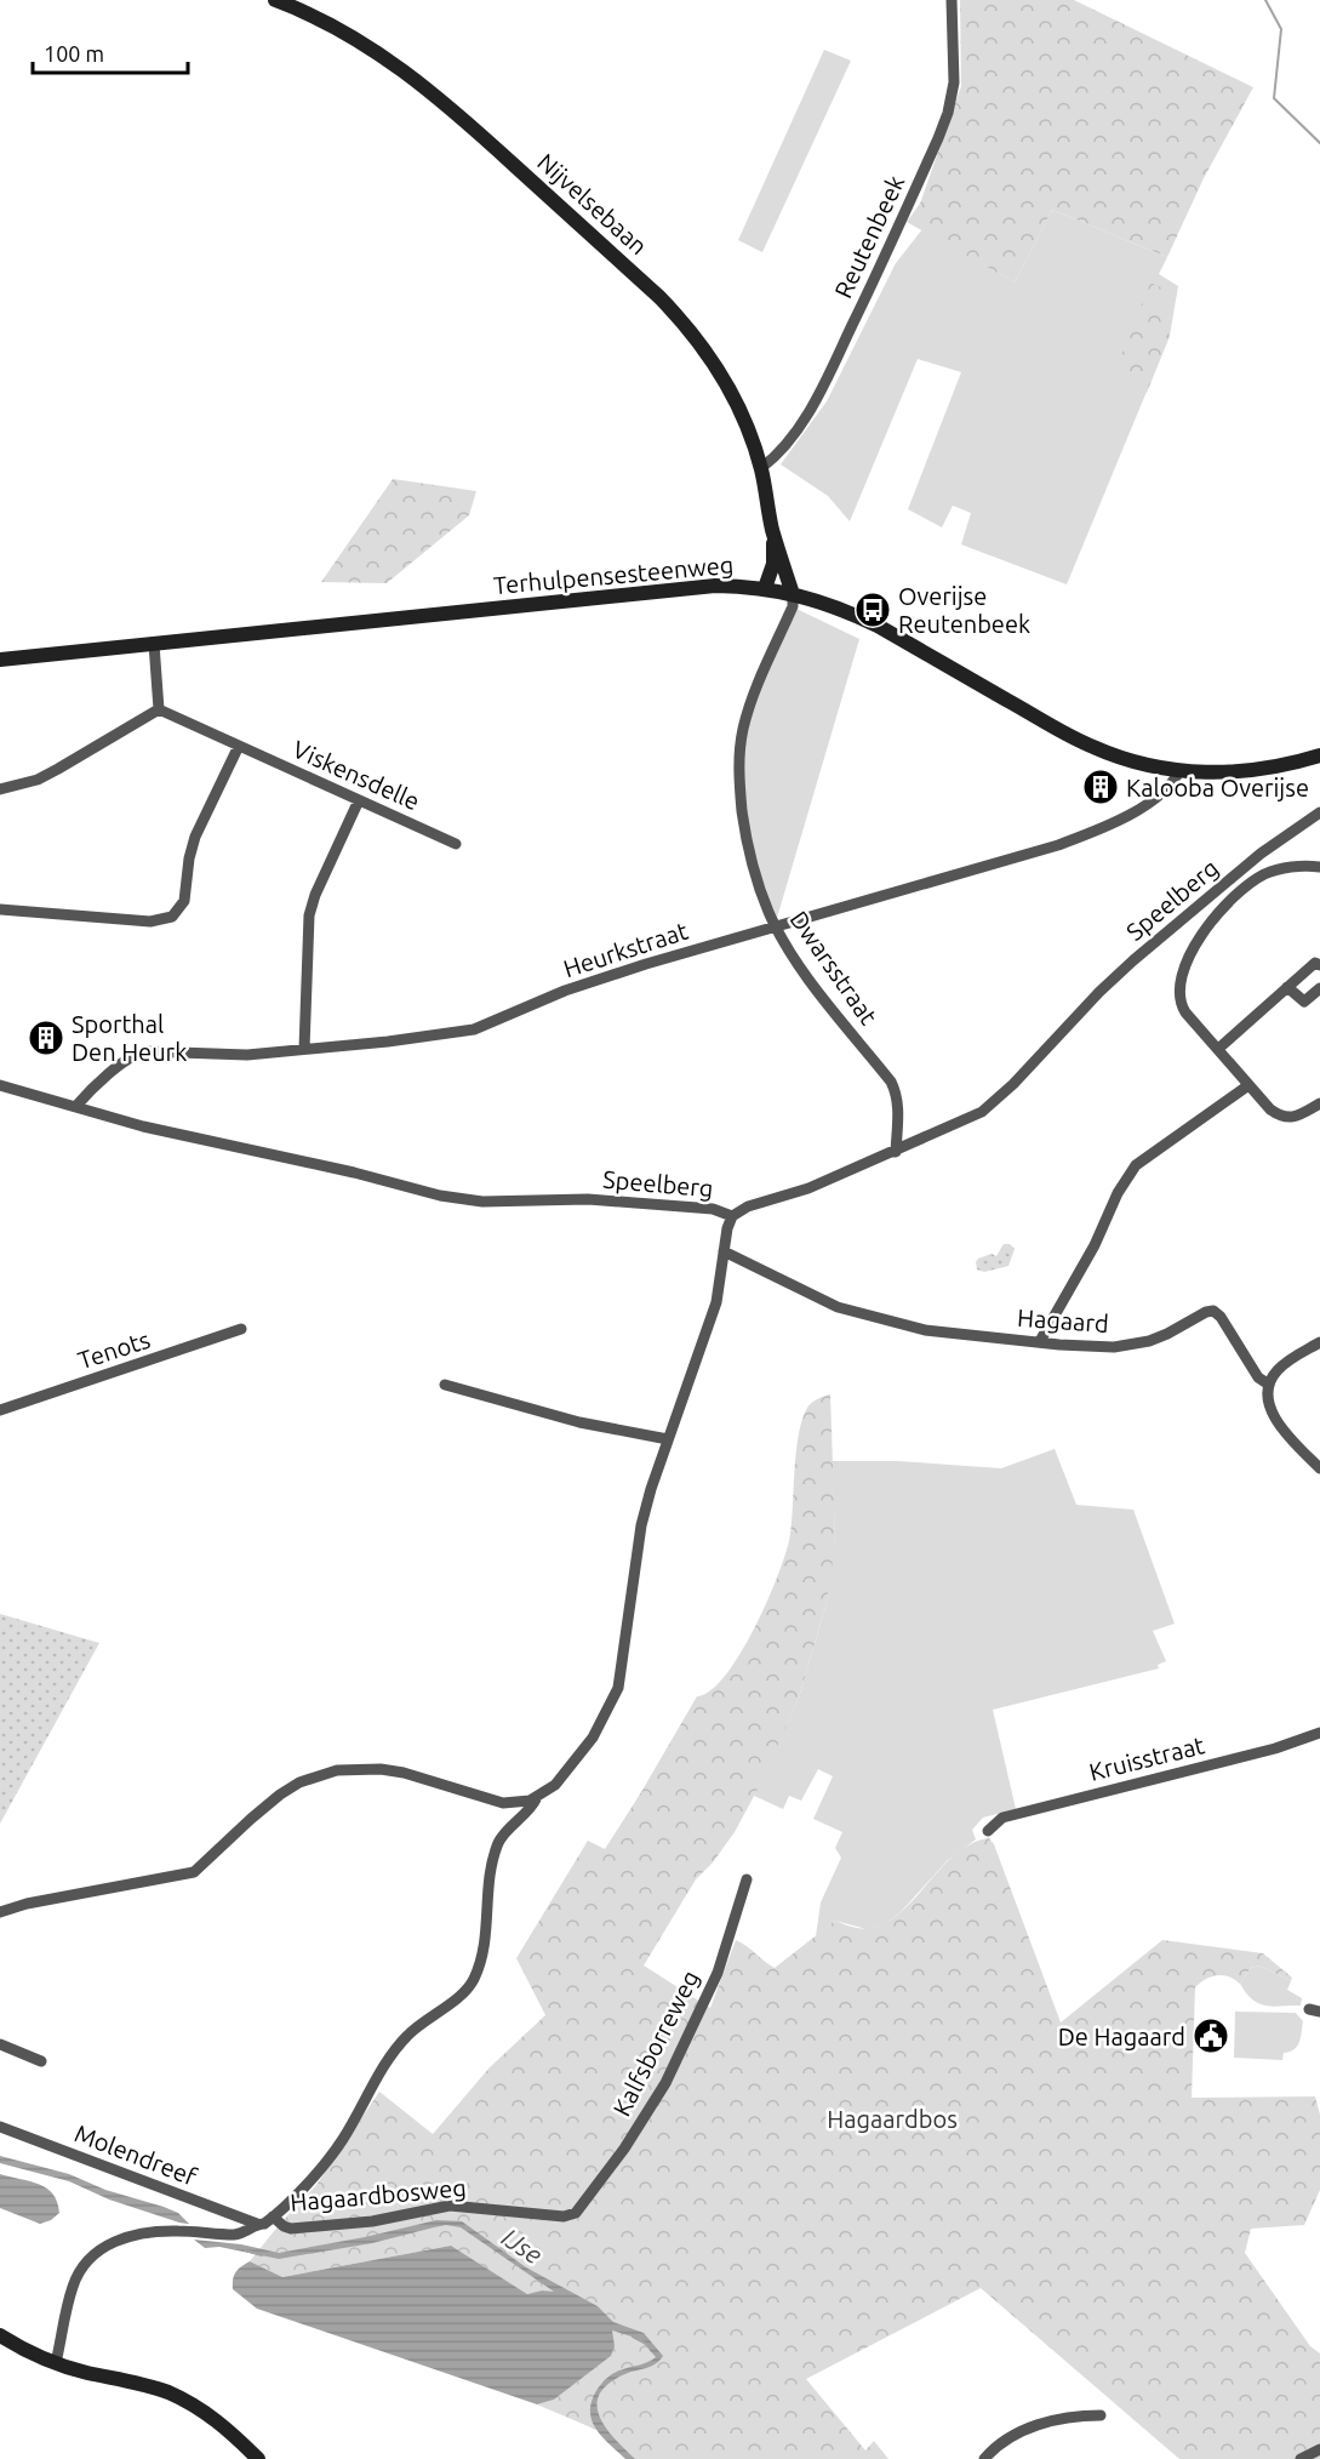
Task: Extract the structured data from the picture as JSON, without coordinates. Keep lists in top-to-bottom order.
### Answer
{
  "streets": {
    "main road": ["Nijvelsebaan", "Terhulpensesteenweg"],
    "street": [
      "Reutenbeek",
      "Viskensdelle",
      "Speelberg",
      "Heurkstraat",
      "Dwarsstraat",
      "Hagaard",
      "Tenots",
      "Kruisstraat",
      "Kalfsborreweg",
      "Molendreef",
      "Hagaardbosweg"
    ]
  },
  "crossings": [
    ["Nijvelsebaan", "Reutenbeek"],
    ["Nijvelsebaan", "Terhulpensesteenweg"],
    ["Nijvelsebaan", "Dwarsstraat"],
    ["Terhulpensesteenweg", "Heurkstraat"],
    ["Terhulpensesteenweg", "Dwarsstraat"],
    ["Speelberg", "Heurkstraat"],
    ["Speelberg", "Dwarsstraat"],
    ["Heurkstraat", "Dwarsstraat"],
    ["Kalfsborreweg", "Hagaardbosweg"]
  ],
  "water": ["IJse"],
  "parks": ["Hagaardbos"],
  "places": {
    "bus stop": ["Overijse Reutenbeek"],
    "building": ["Kalooba Overijse", "Sporthal Den Heurk"],
    "public building": ["De Hagaard"]
  },
  "scale_bar": "100 m"
}
